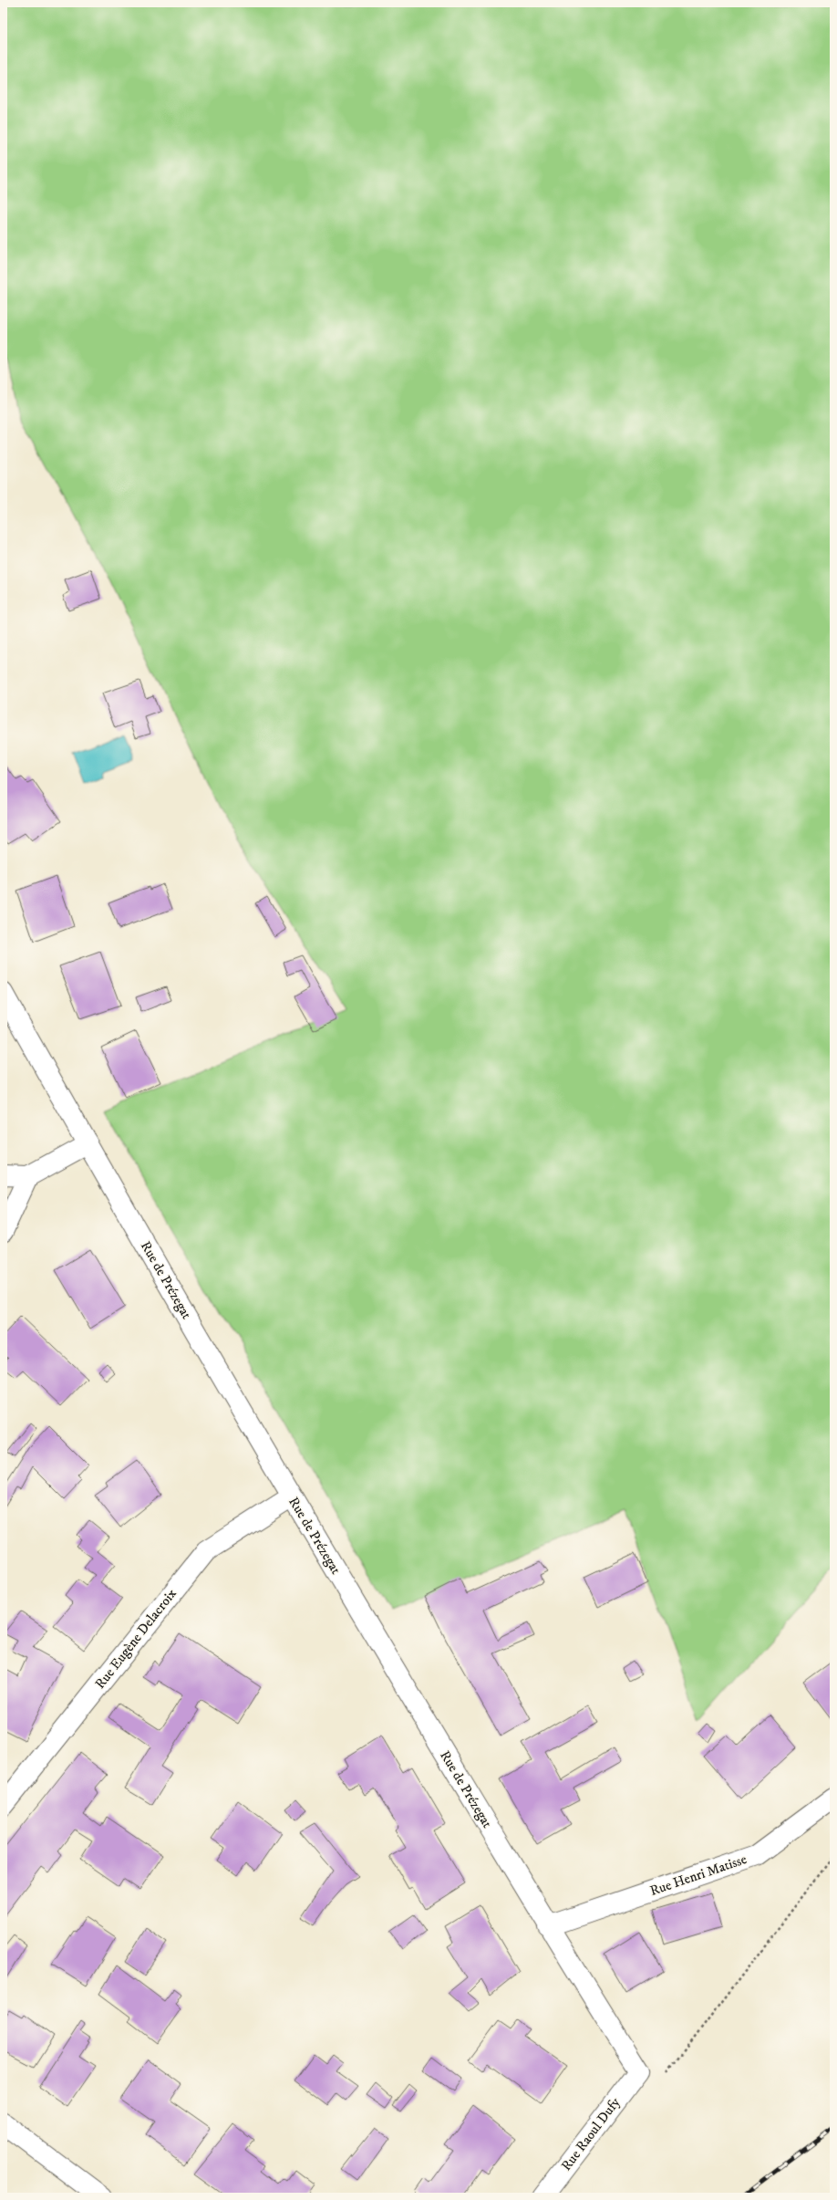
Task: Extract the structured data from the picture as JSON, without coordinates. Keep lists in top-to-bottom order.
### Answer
{
  "streets": {
    "street": [
      "Rue de Prézegat",
      "Rue Eugène Delacroix",
      "Rue Henri Matisse",
      "Rue Raoul Dufy"
    ]
  },
  "crossings": [
    ["Rue de Prézegat", "Rue Eugène Delacroix"],
    ["Rue de Prézegat", "Rue Henri Matisse"],
    ["Rue de Prézegat", "Rue Raoul Dufy"]
  ]
}
